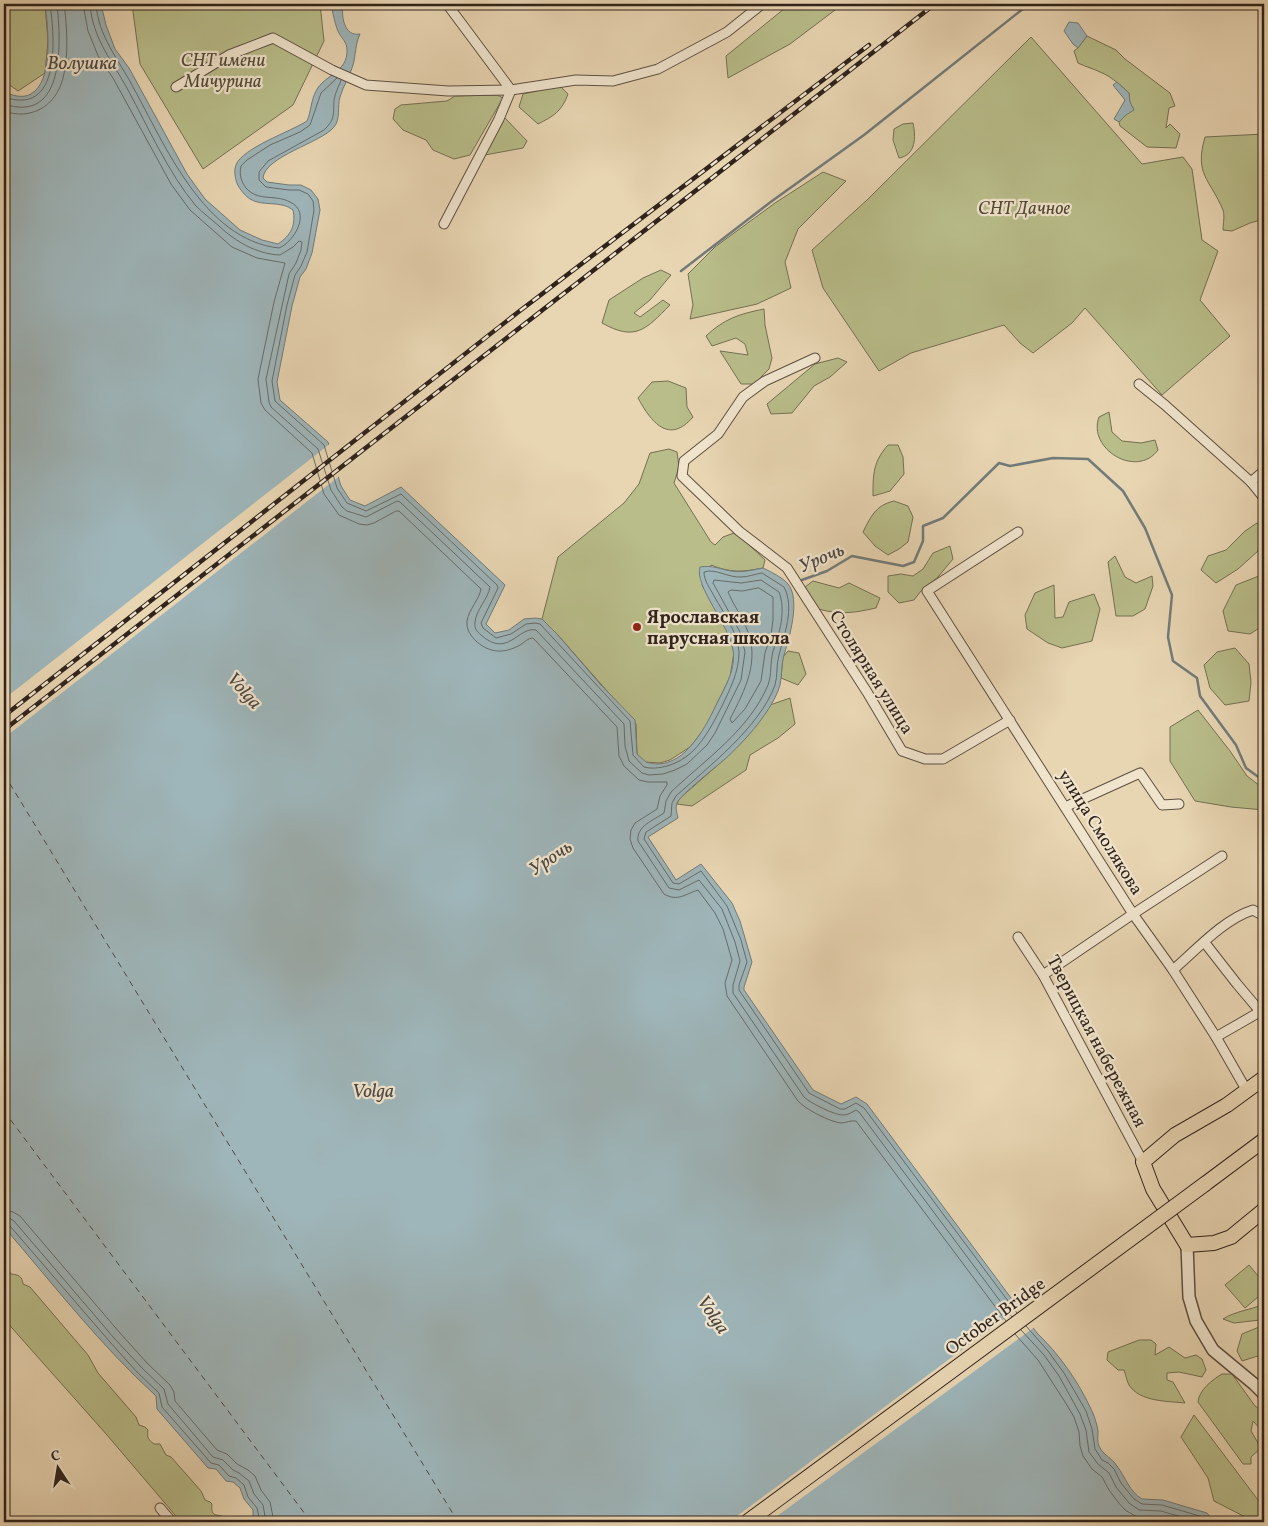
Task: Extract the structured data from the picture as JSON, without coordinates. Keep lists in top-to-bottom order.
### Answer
{
  "streets": {
    "main road": ["October Bridge"],
    "street": ["Столярная улица", "улица Смолякова", "Тверицкая набережная"]
  },
  "crossings": [
    ["Столярная улица", "улица Смолякова"]
  ],
  "water": ["Волушка", "Урочь", "Volga"],
  "parks": ["СНТ имени Мичурина", "СНТ Дачное"],
  "places": ["Ярославская парусная школа"],
  "north": "top"
}
